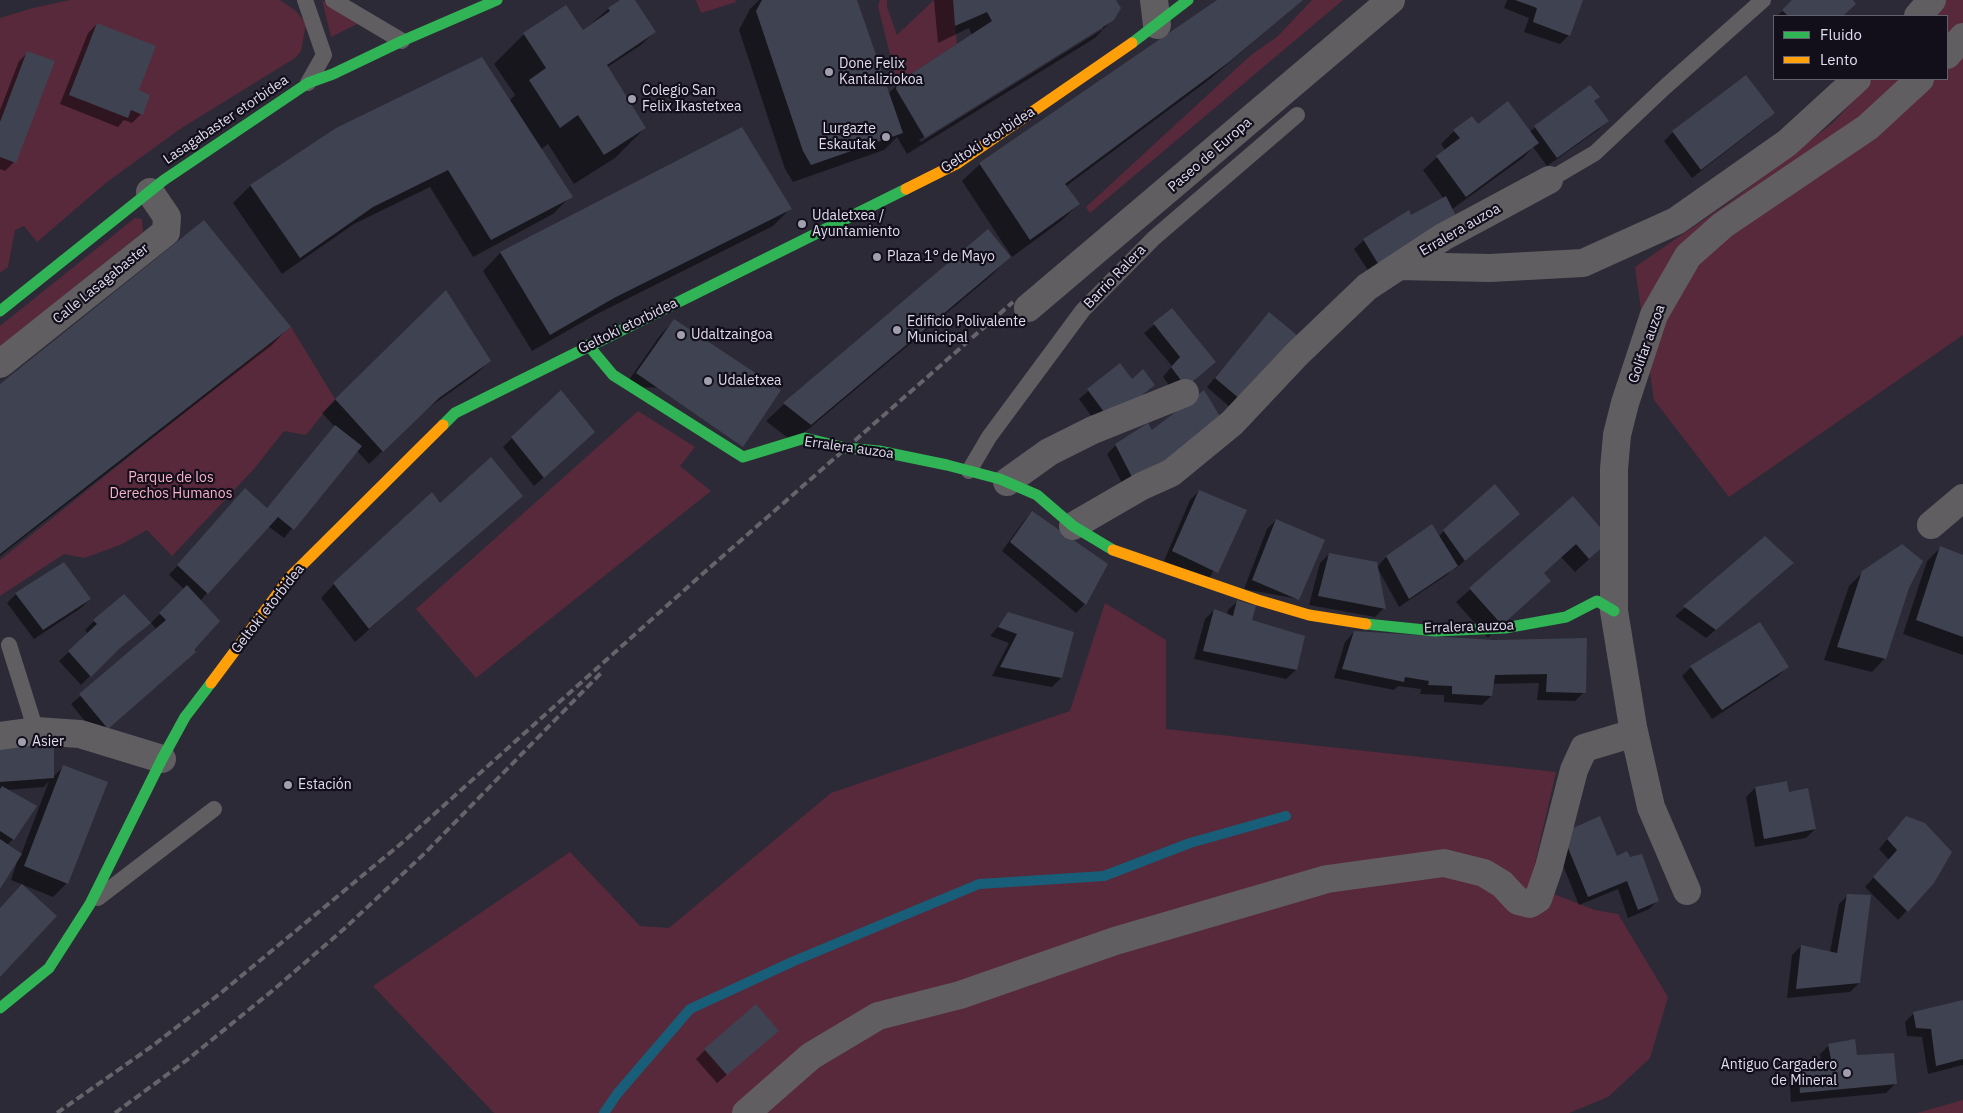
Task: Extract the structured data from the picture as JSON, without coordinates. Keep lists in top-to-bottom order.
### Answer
{
  "streets": {
    "street": [
      "Lasagabaster etorbidea",
      "Geltoki etorbidea",
      "Paseo de Europa",
      "Erralera auzoa",
      "Calle Lasagabaster",
      "Golifar auzoa"
    ],
    "lane": ["Barrio Ralera"]
  },
  "crossings": [
    ["Lasagabaster etorbidea", "Calle Lasagabaster"],
    ["Geltoki etorbidea", "Erralera auzoa"],
    ["Erralera auzoa", "Barrio Ralera"],
    ["Erralera auzoa", "Golifar auzoa"]
  ],
  "parks": ["Parque de los Derechos Humanos"],
  "places": [
    "Done Felix Kantaliziokoa",
    "Colegio San Felix Ikastetxea",
    "Lurgazte Eskautak",
    "Udaletxea / Ayuntamiento",
    "Plaza 1° de Mayo",
    "Edificio Polivalente Municipal",
    "Udaltzaingoa",
    "Udaletxea",
    "Asier",
    "Estación",
    "Antiguo Cargadero de Mineral"
  ],
  "legend": ["Fluido", "Lento"]
}
